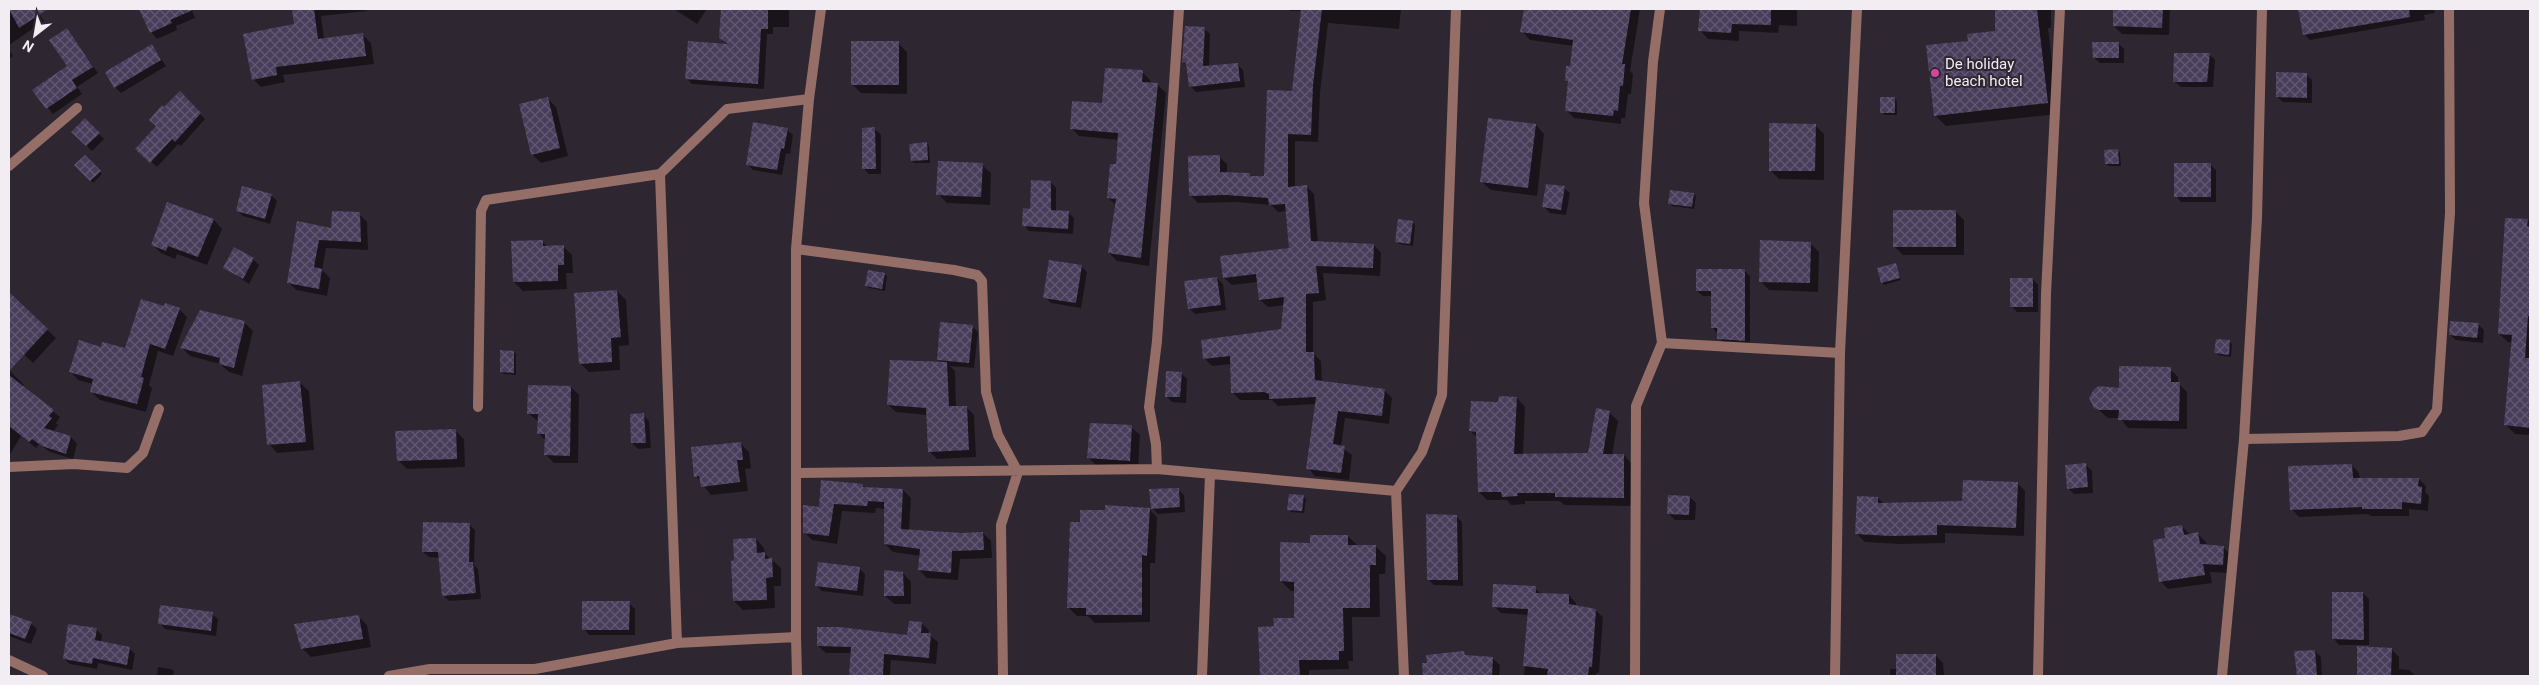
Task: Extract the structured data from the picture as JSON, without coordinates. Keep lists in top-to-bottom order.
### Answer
{
  "places": ["De holiday beach hotel"],
  "north": "bottom left"
}
